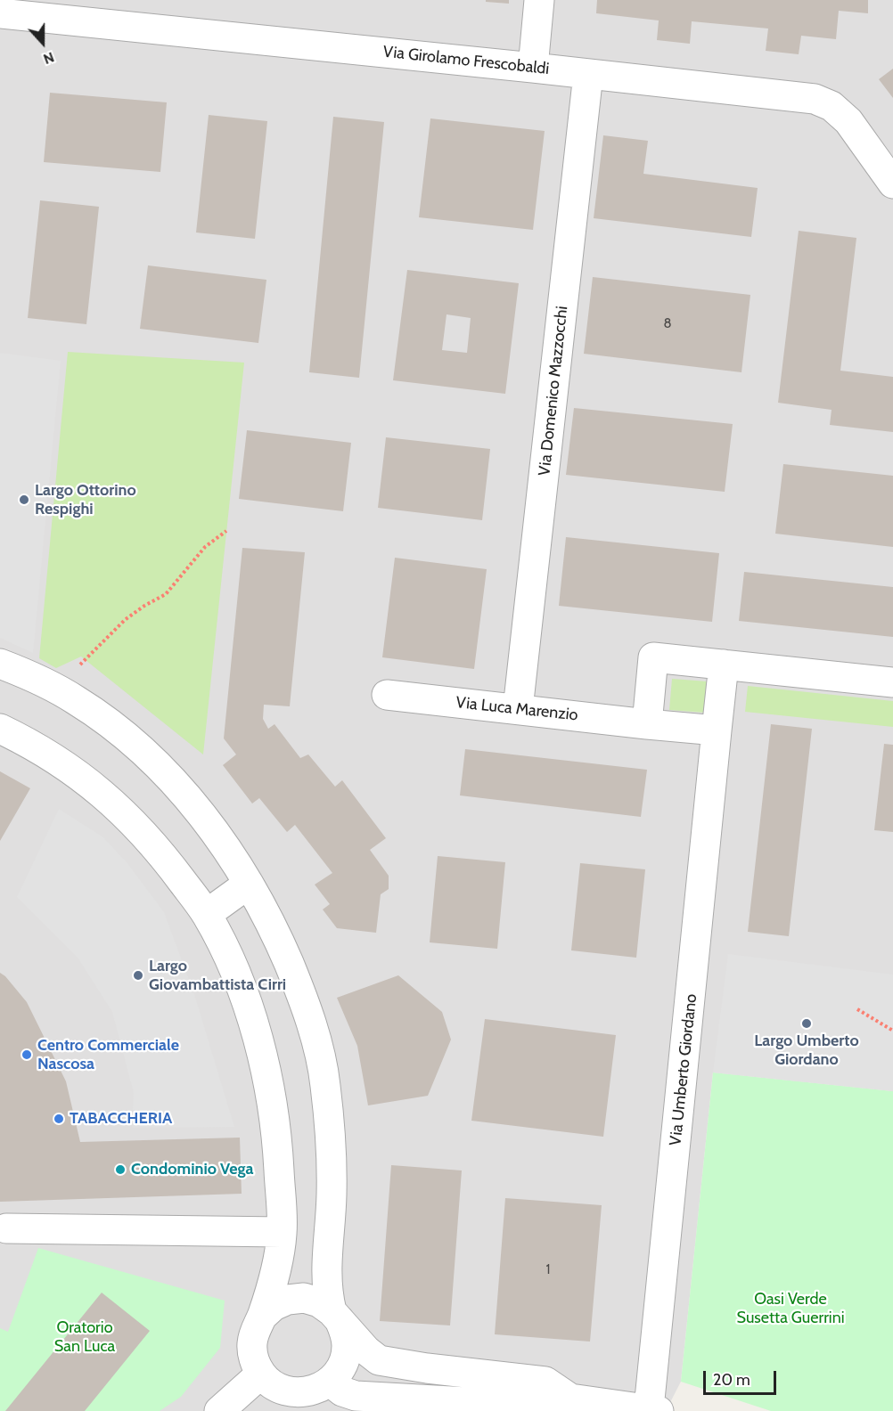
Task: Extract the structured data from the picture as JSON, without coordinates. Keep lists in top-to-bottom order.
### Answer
{
  "streets": {
    "street": [
      "Via Girolamo Frescobaldi",
      "Via Domenico Mazzocchi",
      "Via Luca Marenzio",
      "Via Umberto Giordano"
    ]
  },
  "crossings": [
    ["Via Girolamo Frescobaldi", "Via Domenico Mazzocchi"],
    ["Via Domenico Mazzocchi", "Via Luca Marenzio"],
    ["Via Luca Marenzio", "Via Umberto Giordano"]
  ],
  "parks": ["Oasi Verde Susetta Guerrini", "Oratorio San Luca"],
  "places": [
    "Largo Ottorino Respighi",
    "Largo Giovambattista Cirri",
    "Largo Umberto Giordano",
    "Centro Commerciale Nascosa",
    "TABACCHERIA",
    "Condominio Vega"
  ],
  "house_numbers": ["8", "1"],
  "scale_bar": "20 m",
  "north": "bottom"
}
